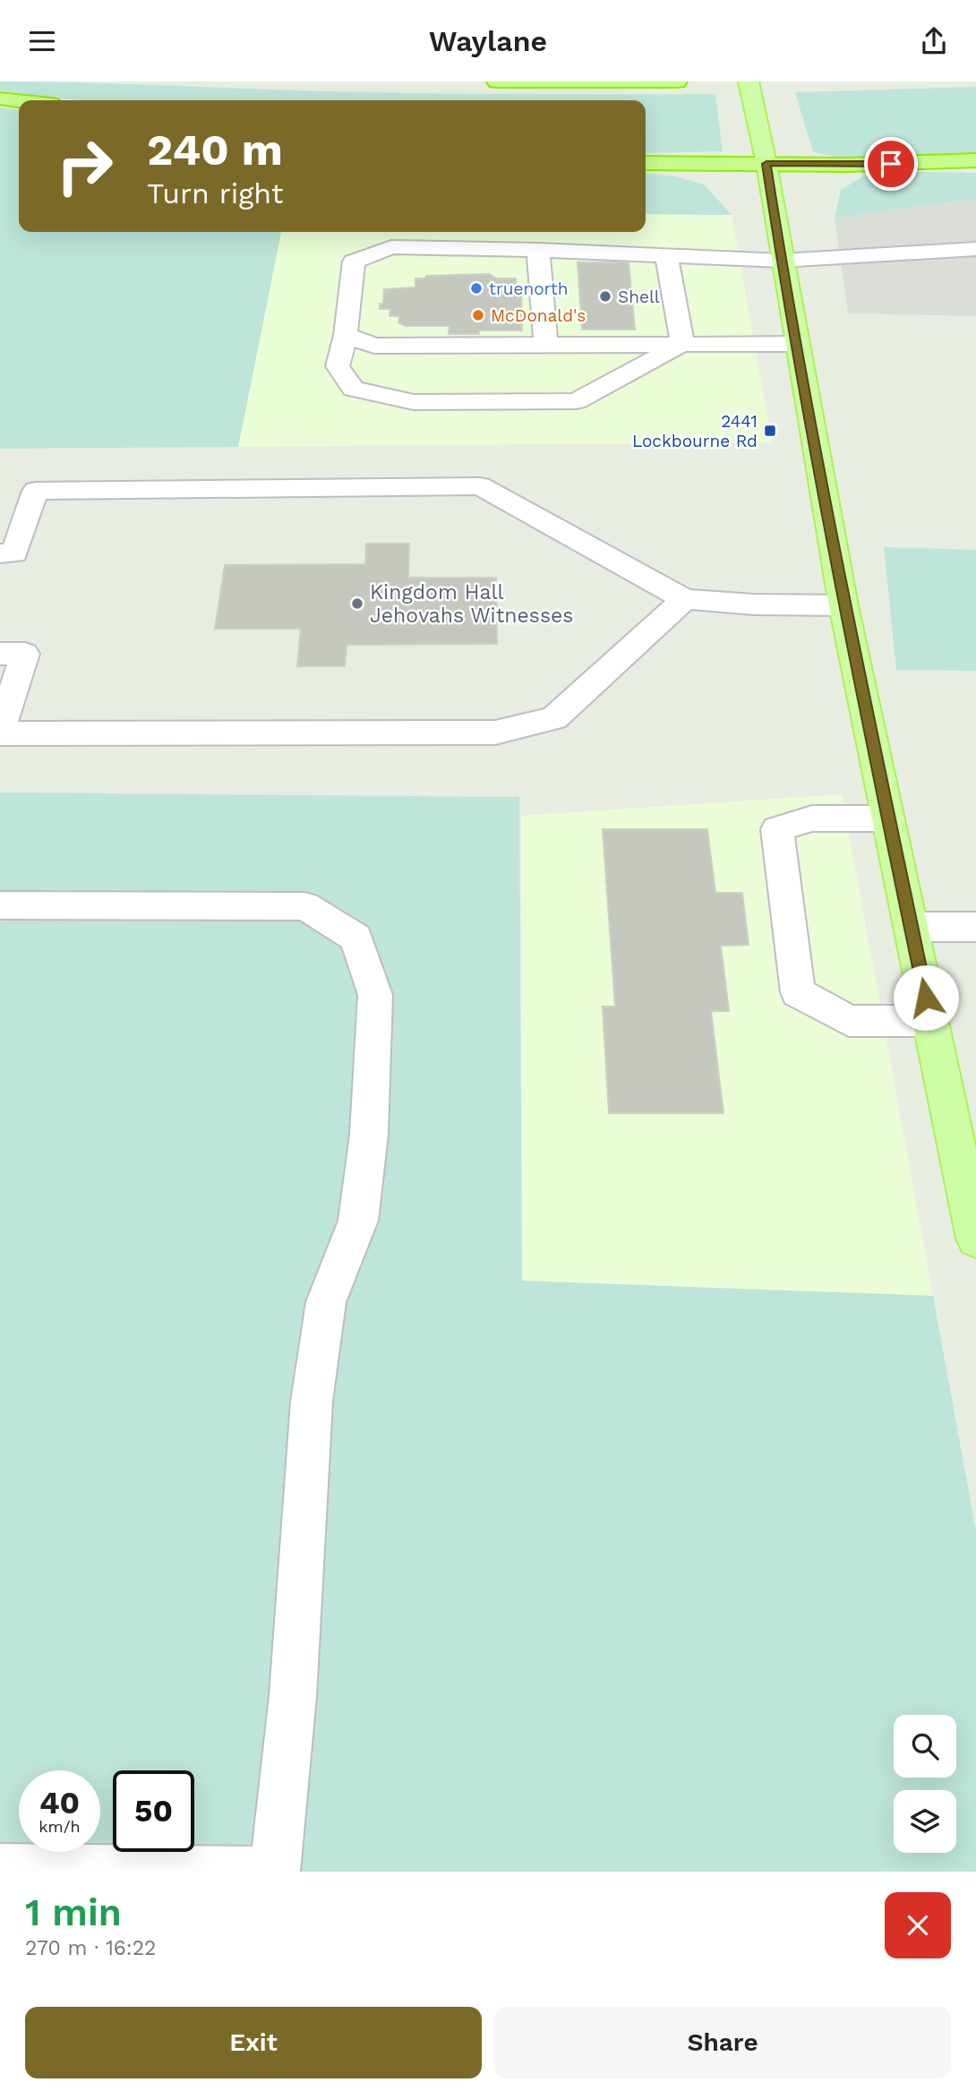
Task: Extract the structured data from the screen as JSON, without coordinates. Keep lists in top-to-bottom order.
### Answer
{
  "places": {
    "other": [
      "truenorth",
      "Shell",
      "McDonald's",
      "Kingdom Hall Jehovahs Witnesses"
    ],
    "transit": ["2441 Lockbourne Rd"]
  },
  "page": {
    "header": "Waylane",
    "turn": ["240 m", "Turn right"],
    "speed": "40 km/h",
    "limit": "50",
    "heading": ["1 min", "270 m · 16:22"],
    "buttons": ["Exit", "Share"]
  }
}
